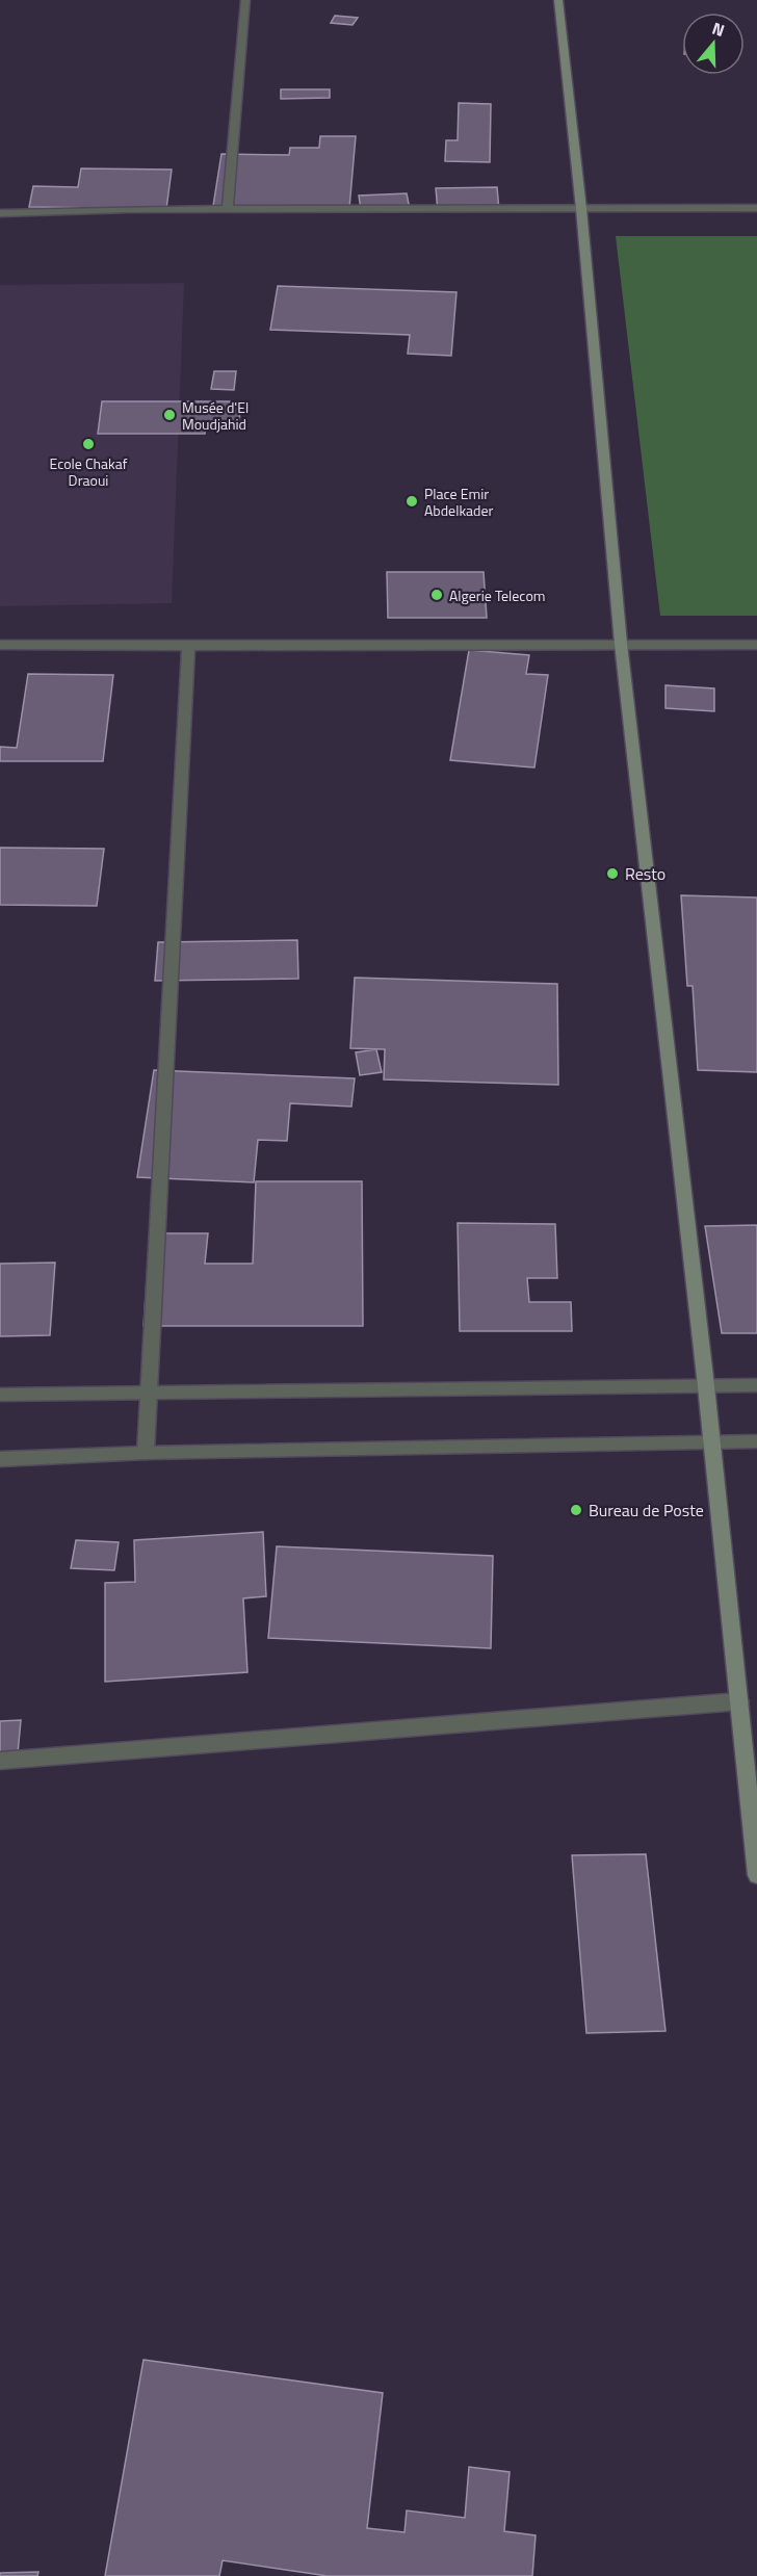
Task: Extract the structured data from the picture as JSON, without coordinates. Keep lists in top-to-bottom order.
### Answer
{
  "places": [
    "Musée d'El Moudjahid",
    "Ecole Chakaf Draoui",
    "Place Emir Abdelkader",
    "Algerie Telecom",
    "Resto",
    "Bureau de Poste"
  ],
  "north": "top"
}
